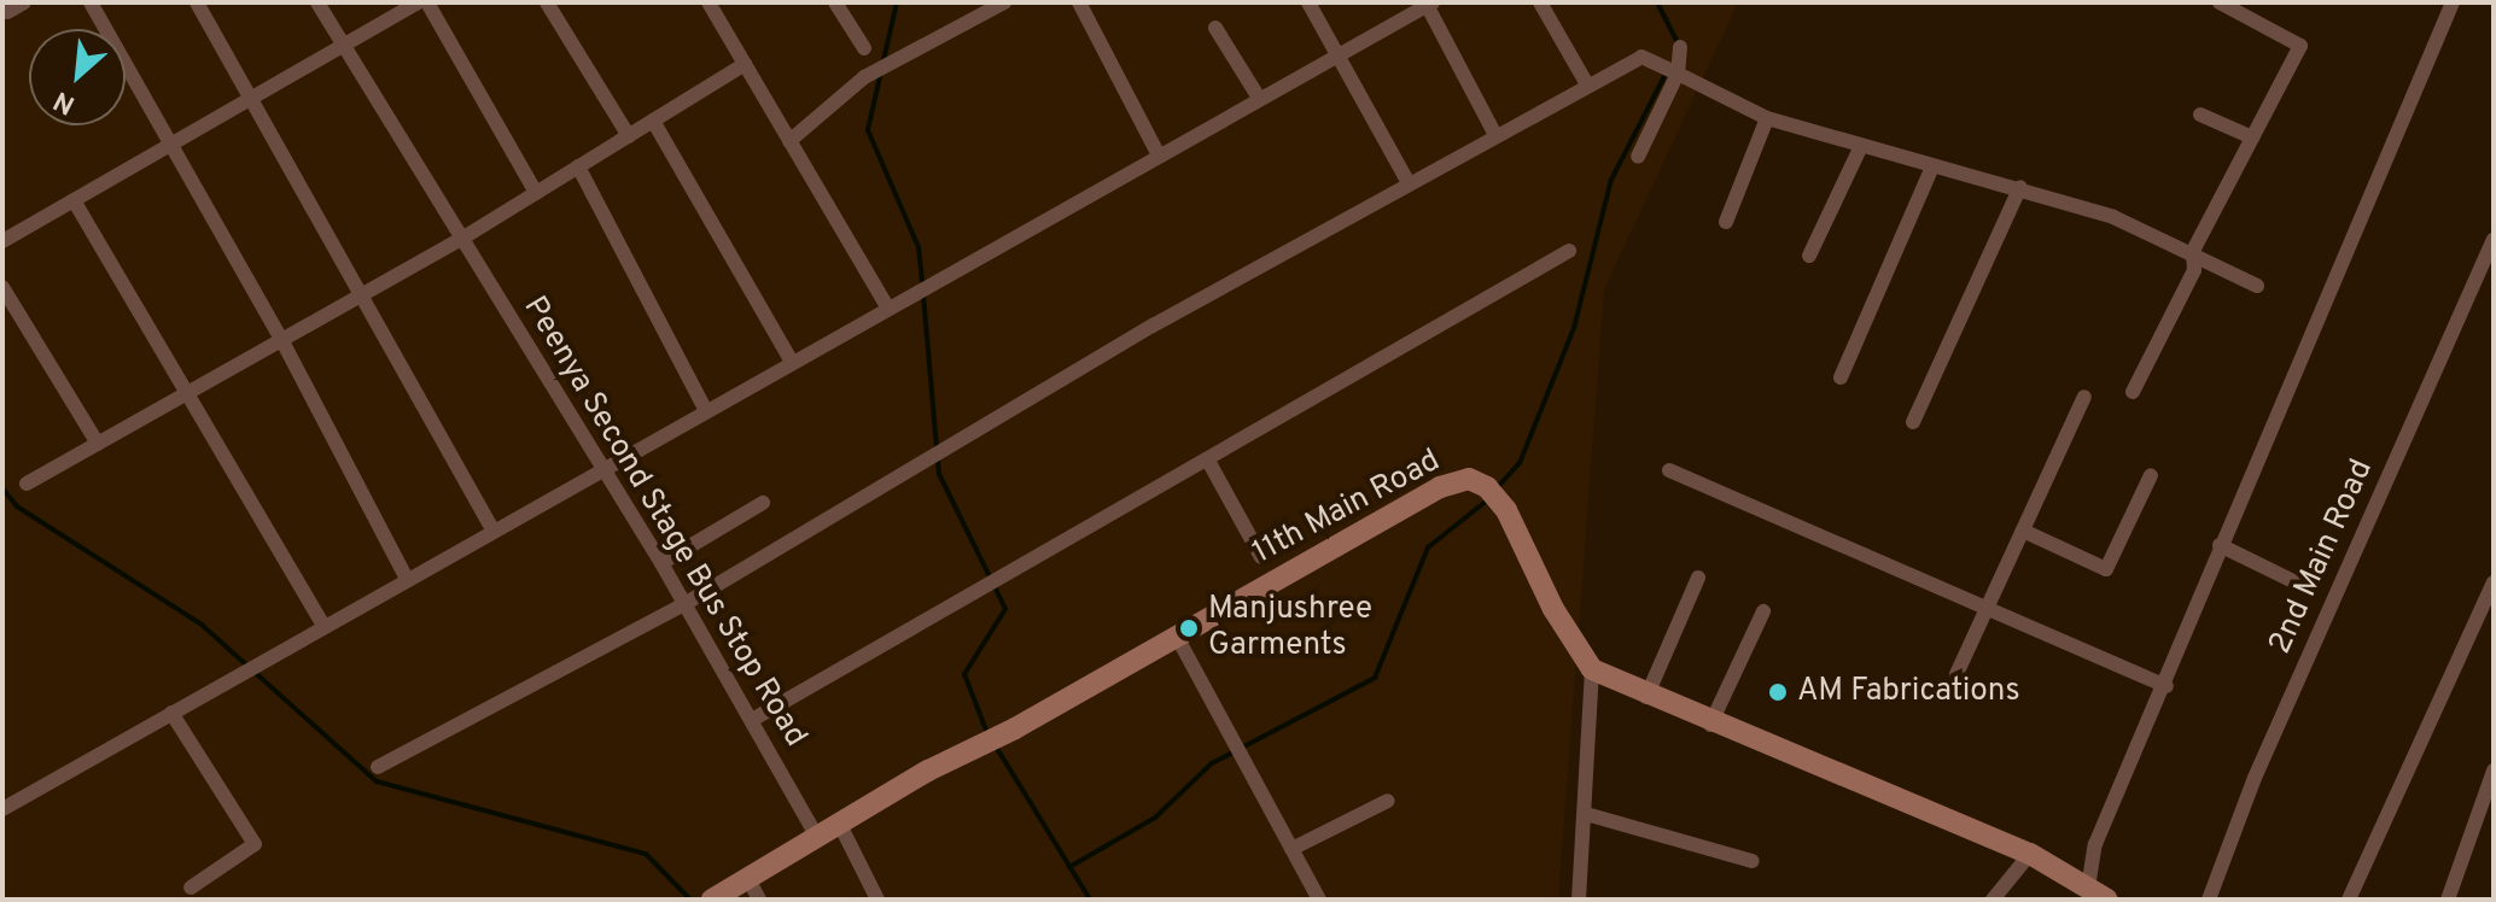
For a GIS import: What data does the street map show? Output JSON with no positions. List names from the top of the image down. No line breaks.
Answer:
{"streets":{"street":["11th Main Road","Peenya Second Stage Bus Stop Road","2nd Main Road"]},"crossings":[["11th Main Road","Peenya Second Stage Bus Stop Road"]],"places":["Manjushree Garments","AM Fabrications"],"north":"bottom left"}
